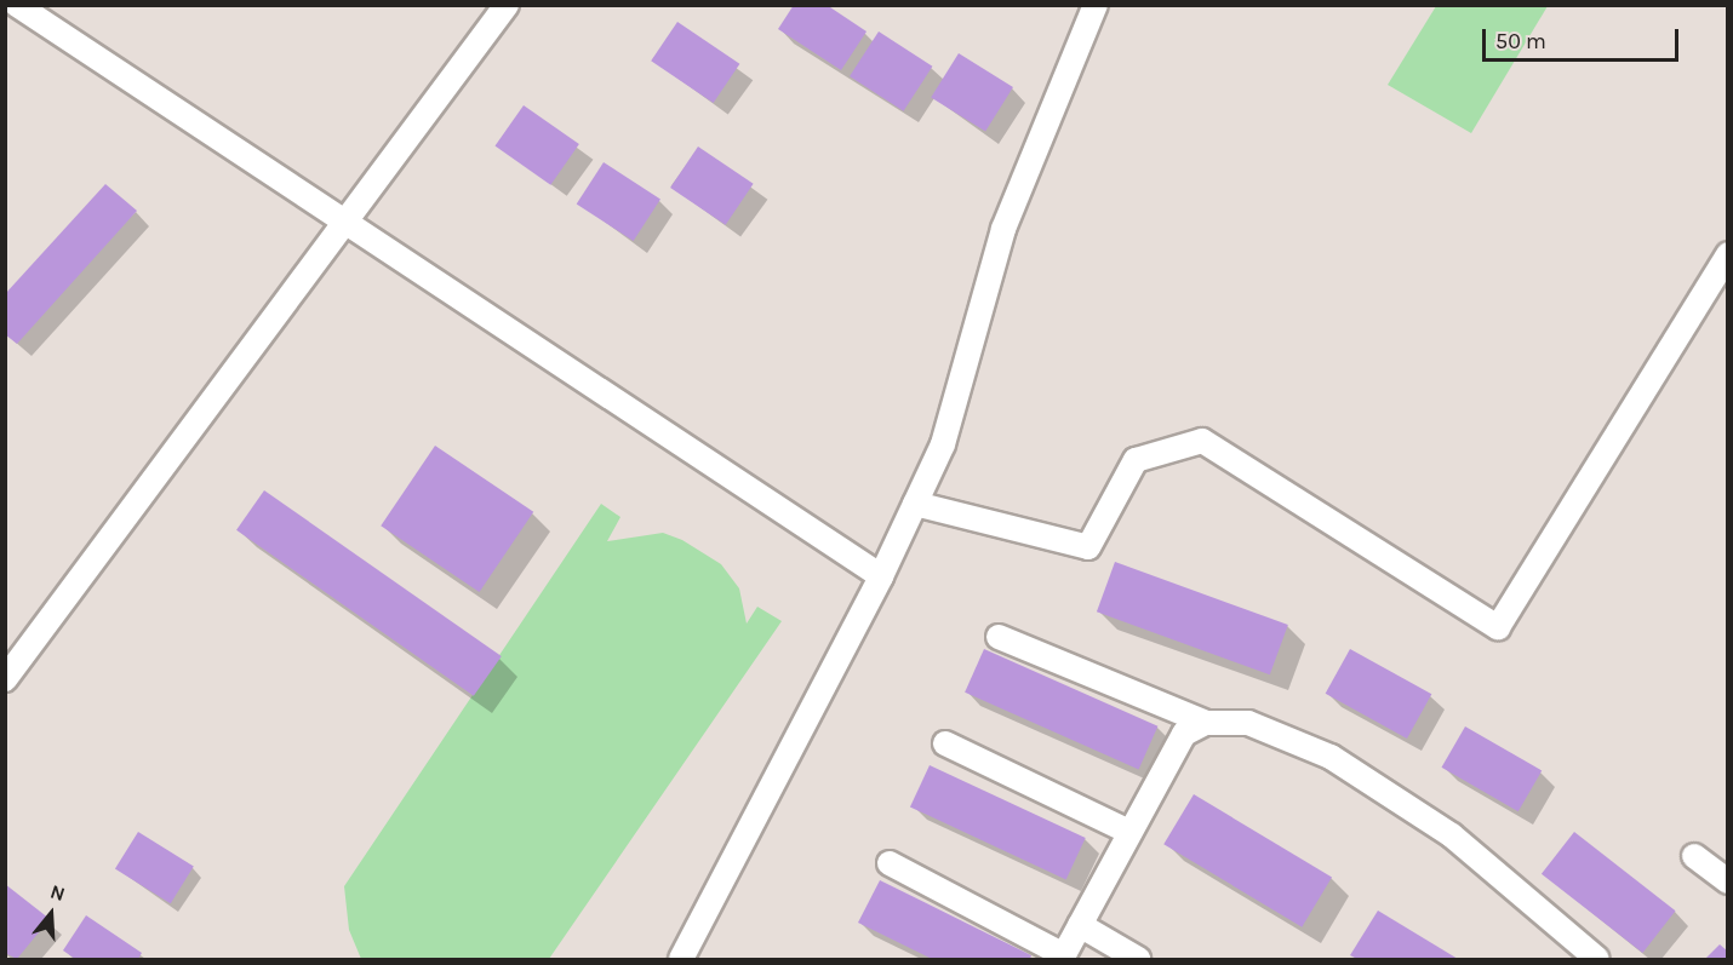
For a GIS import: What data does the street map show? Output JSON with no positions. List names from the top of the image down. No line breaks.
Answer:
{"scale_bar":"50 m","north":"top"}
